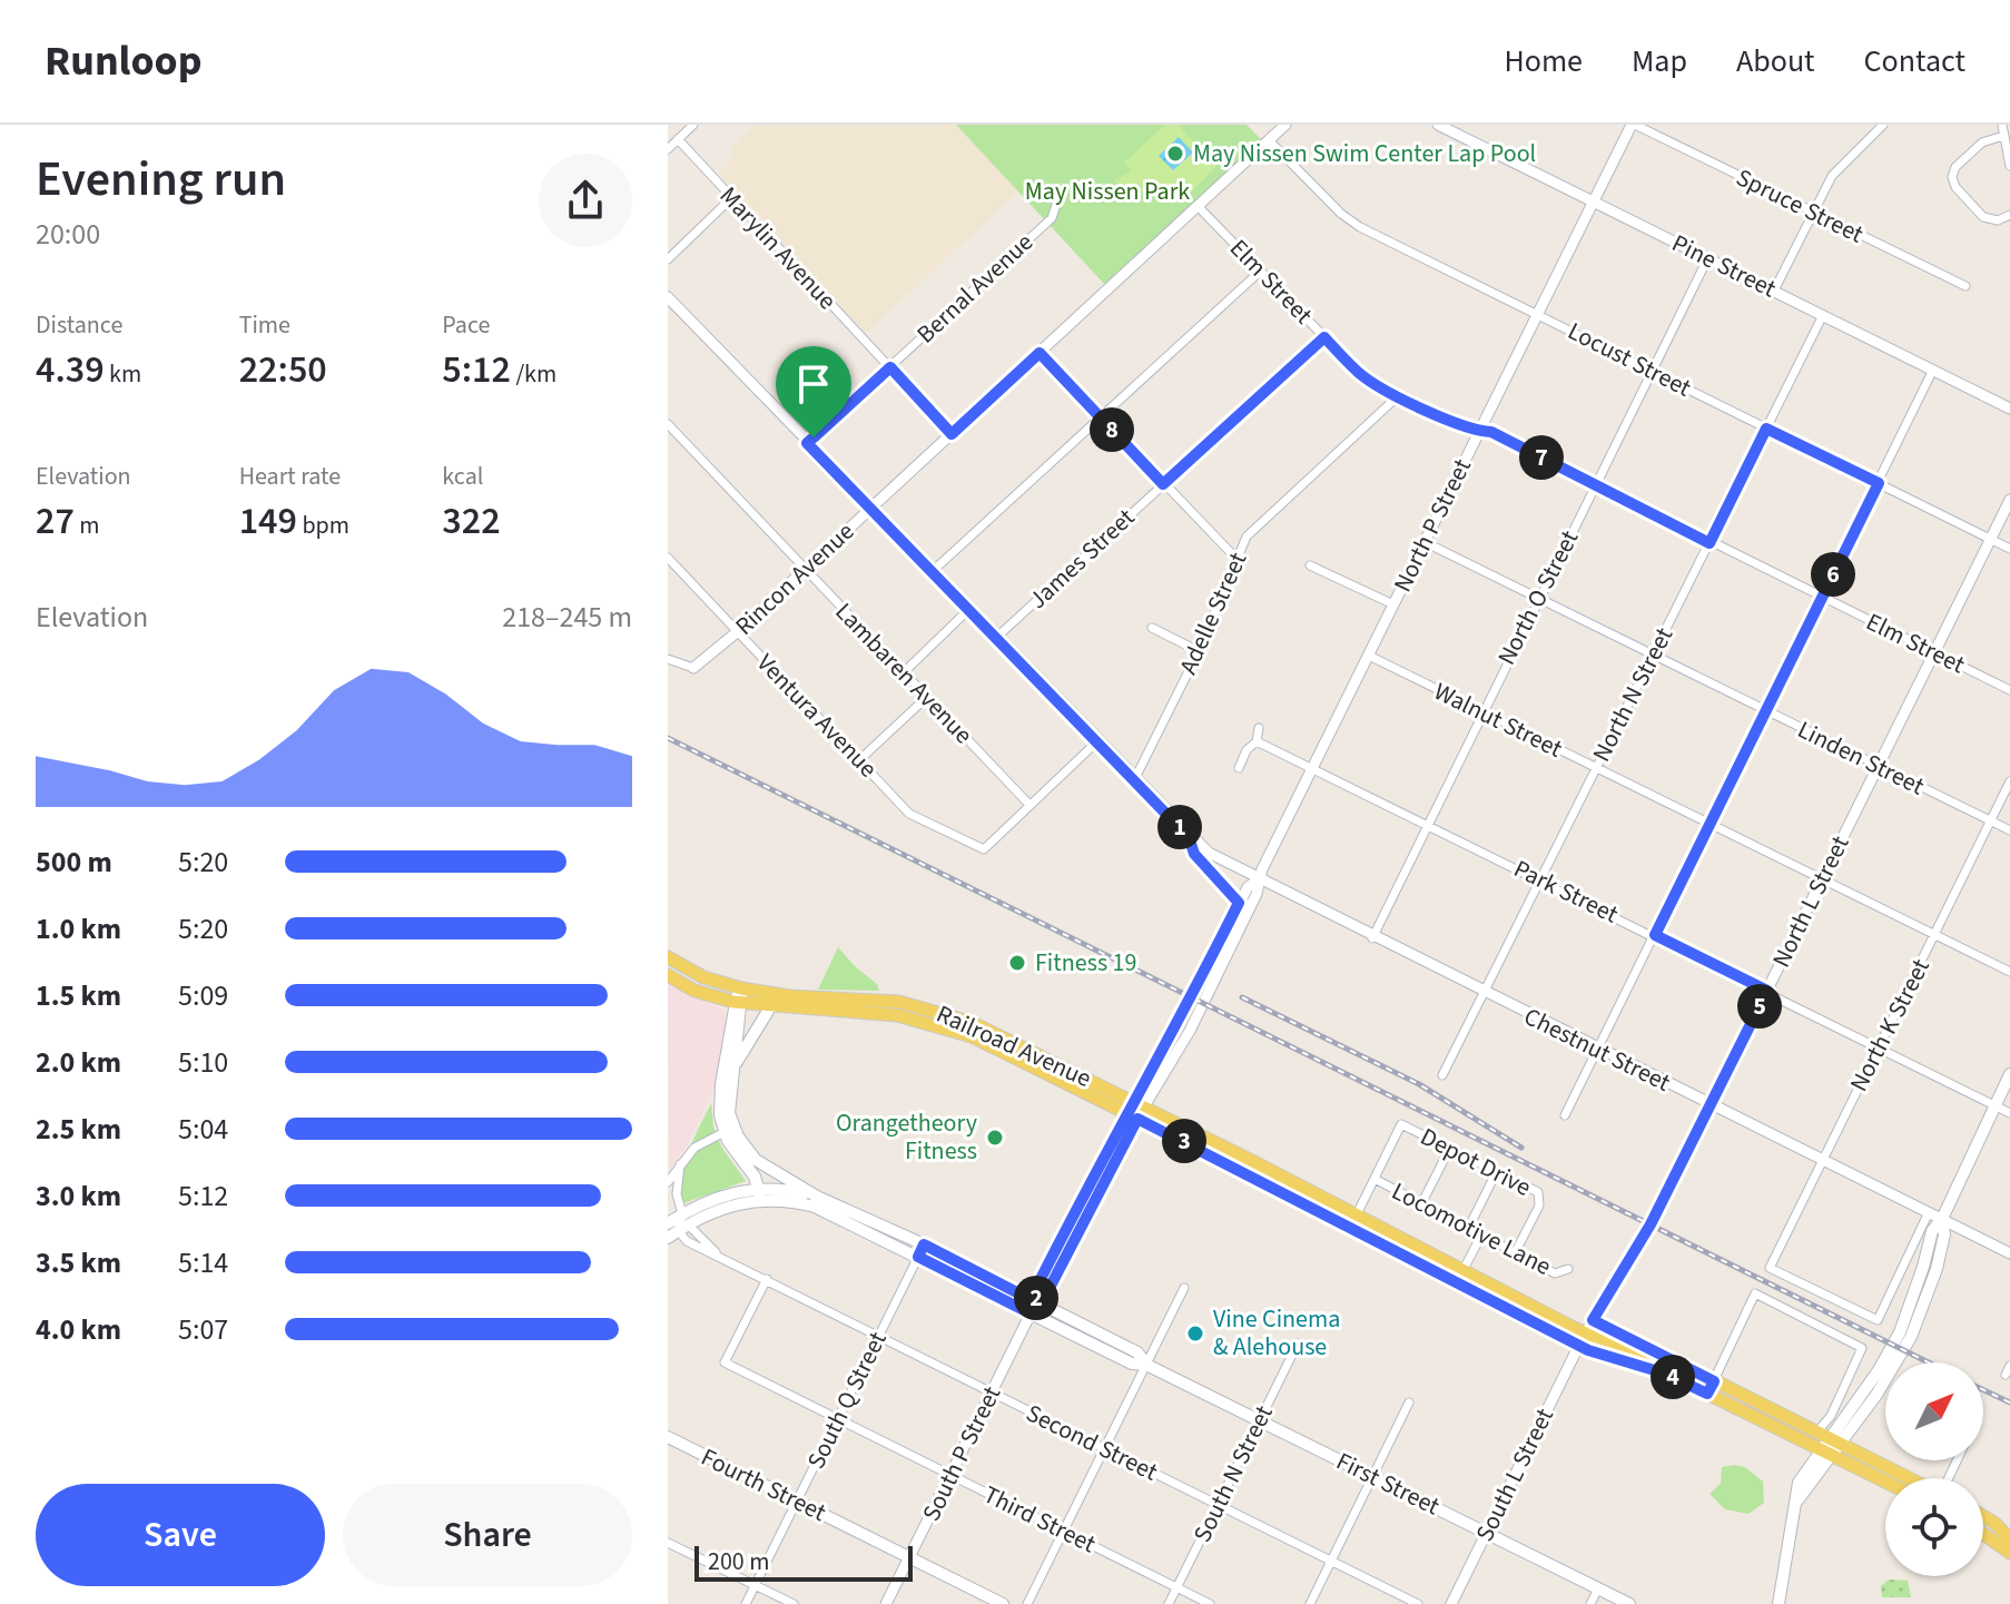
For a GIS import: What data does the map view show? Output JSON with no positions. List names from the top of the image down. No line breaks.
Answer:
{"streets":{"main road":["Railroad Avenue","First Street","Fourth Street"],"street":["Spruce Street","Marylin Avenue","Pine Street","Elm Street","Bernal Avenue","Locust Street","North P Street","James Street","Rincon Avenue","North O Street","Adelle Street","Lambaren Avenue","North N Street","Ventura Avenue","Walnut Street","Linden Street","Park Street","North L Street","North K Street","Chestnut Street","Depot Drive","Locomotive Lane","South Q Street","Second Street","South P Street","South N Street","South L Street","Third Street"]},"crossings":[["Spruce Street","North P Street"],["Marylin Avenue","Bernal Avenue"],["Marylin Avenue","Rincon Avenue"],["Pine Street","North P Street"],["Pine Street","North O Street"],["Pine Street","North N Street"],["Elm Street","North P Street"],["Elm Street","James Street"],["Elm Street","Rincon Avenue"],["Elm Street","North O Street"],["Elm Street","Adelle Street"],["Elm Street","North N Street"],["Elm Street","North L Street"],["Locust Street","North P Street"],["Locust Street","Rincon Avenue"],["Locust Street","North O Street"],["Locust Street","North N Street"],["Locust Street","North L Street"],["North P Street","Walnut Street"],["North P Street","Linden Street"],["North P Street","Park Street"],["North P Street","Railroad Avenue"],["North P Street","Chestnut Street"],["North P Street","South P Street"],["Rincon Avenue","Lambaren Avenue"],["Rincon Avenue","Ventura Avenue"],["North O Street","Walnut Street"],["North O Street","Linden Street"],["North O Street","Park Street"],["North O Street","Chestnut Street"],["Lambaren Avenue","Ventura Avenue"],["North N Street","Walnut Street"],["North N Street","Linden Street"],["North N Street","Park Street"],["North N Street","Chestnut Street"],["Walnut Street","North L Street"],["Walnut Street","North K Street"],["Linden Street","North L Street"],["Linden Street","North K Street"],["Park Street","North L Street"],["Park Street","North K Street"],["North L Street","Railroad Avenue"],["North L Street","Chestnut Street"],["North L Street","South L Street"],["North K Street","Chestnut Street"],["Railroad Avenue","South P Street"],["Railroad Avenue","South L Street"],["Depot Drive","Locomotive Lane"],["South Q Street","Second Street"],["South Q Street","First Street"],["South Q Street","Fourth Street"],["South Q Street","Third Street"],["Second Street","South P Street"],["Second Street","South N Street"],["Second Street","Third Street"],["South P Street","First Street"],["South P Street","Fourth Street"],["South P Street","Third Street"],["South N Street","First Street"],["South N Street","Third Street"],["South L Street","First Street"]],"parks":["May Nissen Park"],"places":["May Nissen Swim Center Lap Pool","Fitness 19","Orangetheory Fitness","Vine Cinema & Alehouse"],"scale_bar":"200 m","north":"top right","page":{"header":"Runloop","nav":["Home","Map","About","Contact"],"heading":["Evening run","20:00"],"stats":[["Distance","4.39 km"],["Time","22:50"],["Pace","5:12 /km"],["Elevation","27 m"],["Heart rate","149 bpm"],["kcal","322"]],"pins":["8","7","6","1","5","3","2","4"],"chart":["Elevation","218–245 m"],"list":[{"name":"500 m","note":"5:20"},{"name":"1.0 km","note":"5:20"},{"name":"1.5 km","note":"5:09"},{"name":"2.0 km","note":"5:10"},{"name":"2.5 km","note":"5:04"},{"name":"3.0 km","note":"5:12"},{"name":"3.5 km","note":"5:14"},{"name":"4.0 km","note":"5:07"}],"buttons":["Save","Share"],"scale":"200 m"}}
